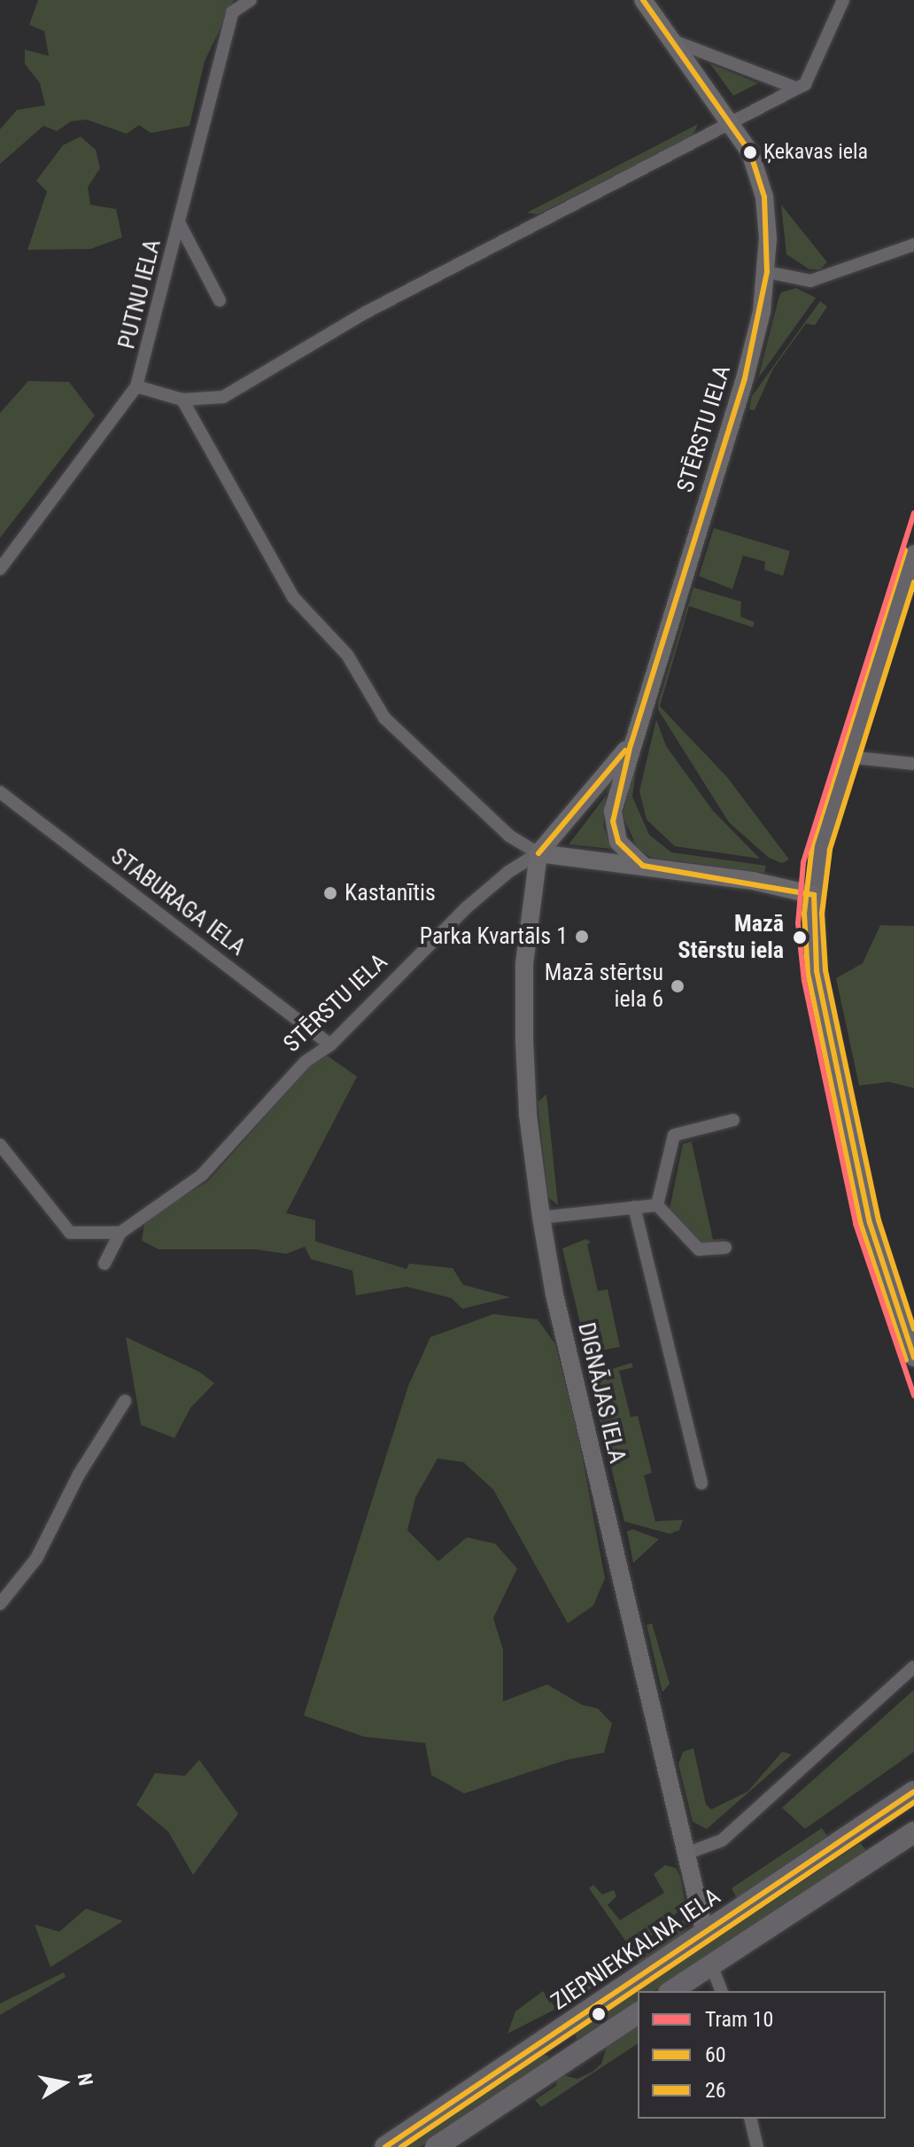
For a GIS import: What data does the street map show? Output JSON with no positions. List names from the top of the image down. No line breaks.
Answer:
{"streets":{"highway":["ZIEPNIEKKALNA IELA"],"main road":["STĒRSTU IELA","DIGNĀJAS IELA"],"street":["PUTNU IELA","STABURAGA IELA"]},"crossings":[["STĒRSTU IELA","STABURAGA IELA"],["STĒRSTU IELA","DIGNĀJAS IELA"],["DIGNĀJAS IELA","ZIEPNIEKKALNA IELA"]],"places":["Ķekavas iela","Kastanītis","Parka Kvartāls 1","Mazā Stērstu iela","Mazā stērtsu iela 6"],"lines":["transit line 60","tram line 10","transit line 26"],"legend":["Tram 10","60","26"],"north":"right"}
